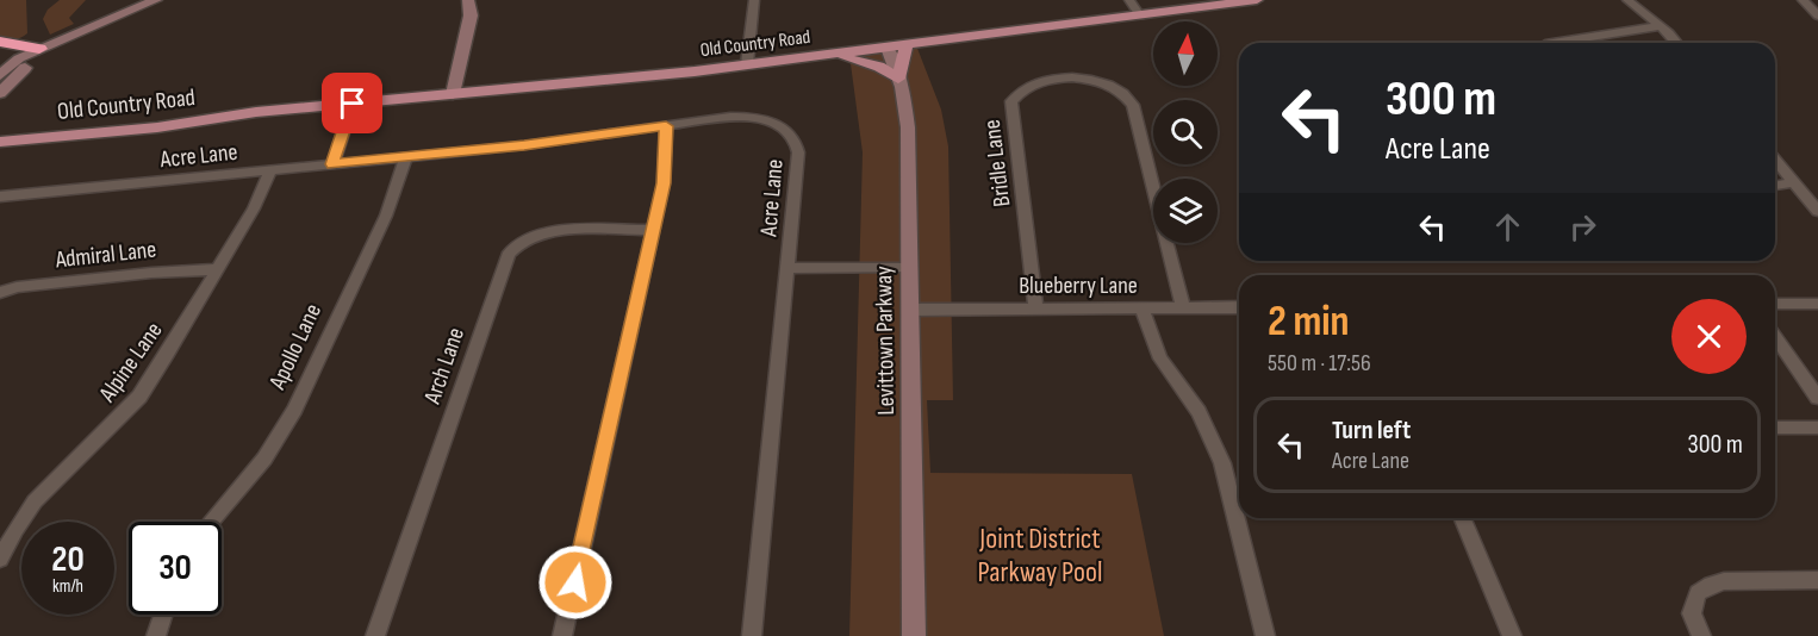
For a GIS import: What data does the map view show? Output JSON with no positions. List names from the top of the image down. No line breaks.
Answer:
{"streets":{"main road":["Old Country Road"],"street":["Acre Lane","Bridle Lane","Admiral Lane","Blueberry Lane","Levittown Parkway","Apollo Lane","Alpine Lane","Arch Lane"]},"crossings":[["Old Country Road","Levittown Parkway"],["Acre Lane","Apollo Lane"],["Acre Lane","Alpine Lane"],["Bridle Lane","Blueberry Lane"],["Admiral Lane","Alpine Lane"],["Blueberry Lane","Levittown Parkway"]],"parks":["Joint District Parkway Pool"],"north":"top","page":{"turn":["300 m","Acre Lane"],"heading":["2 min","550 m · 17:56"],"list":[{"name":"Turn left","note":"Acre Lane","value":"300 m"}],"speed":"20 km/h","limit":"30"}}
